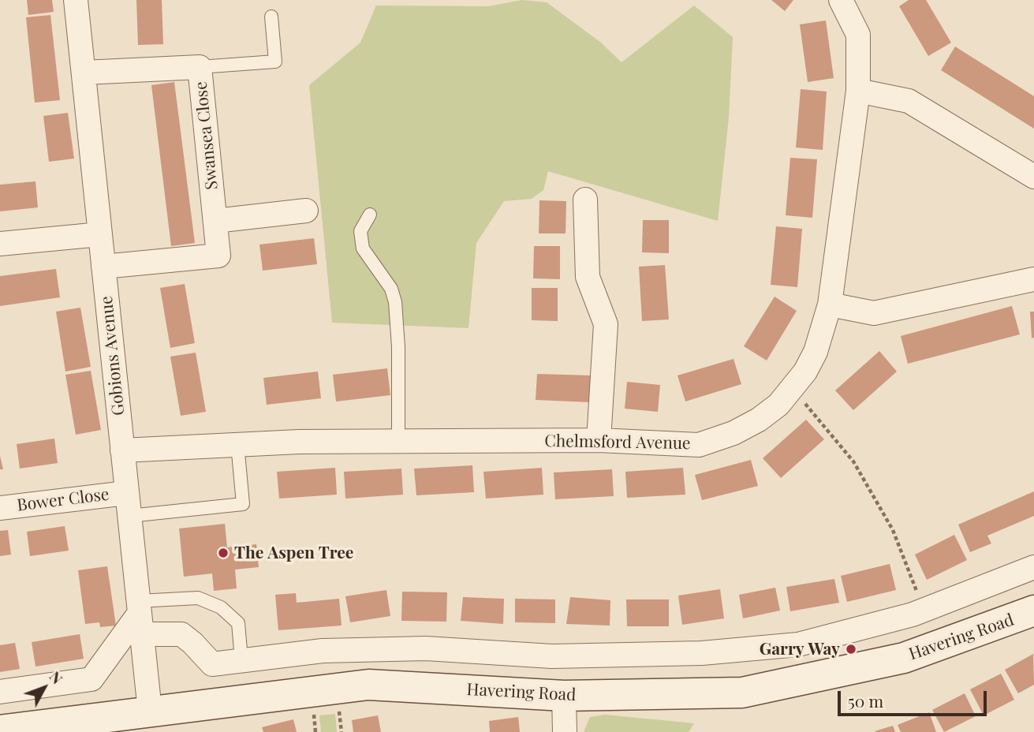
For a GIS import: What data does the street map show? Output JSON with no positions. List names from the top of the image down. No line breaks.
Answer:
{"streets":{"main road":["Havering Road"],"street":["Swansea Close","Gobions Avenue","Chelmsford Avenue","Bower Close"]},"crossings":[["Swansea Close","Gobions Avenue"],["Gobions Avenue","Chelmsford Avenue"],["Gobions Avenue","Bower Close"],["Gobions Avenue","Havering Road"]],"places":["The Aspen Tree","Garry Way"],"scale_bar":"50 m","north":"top right"}
